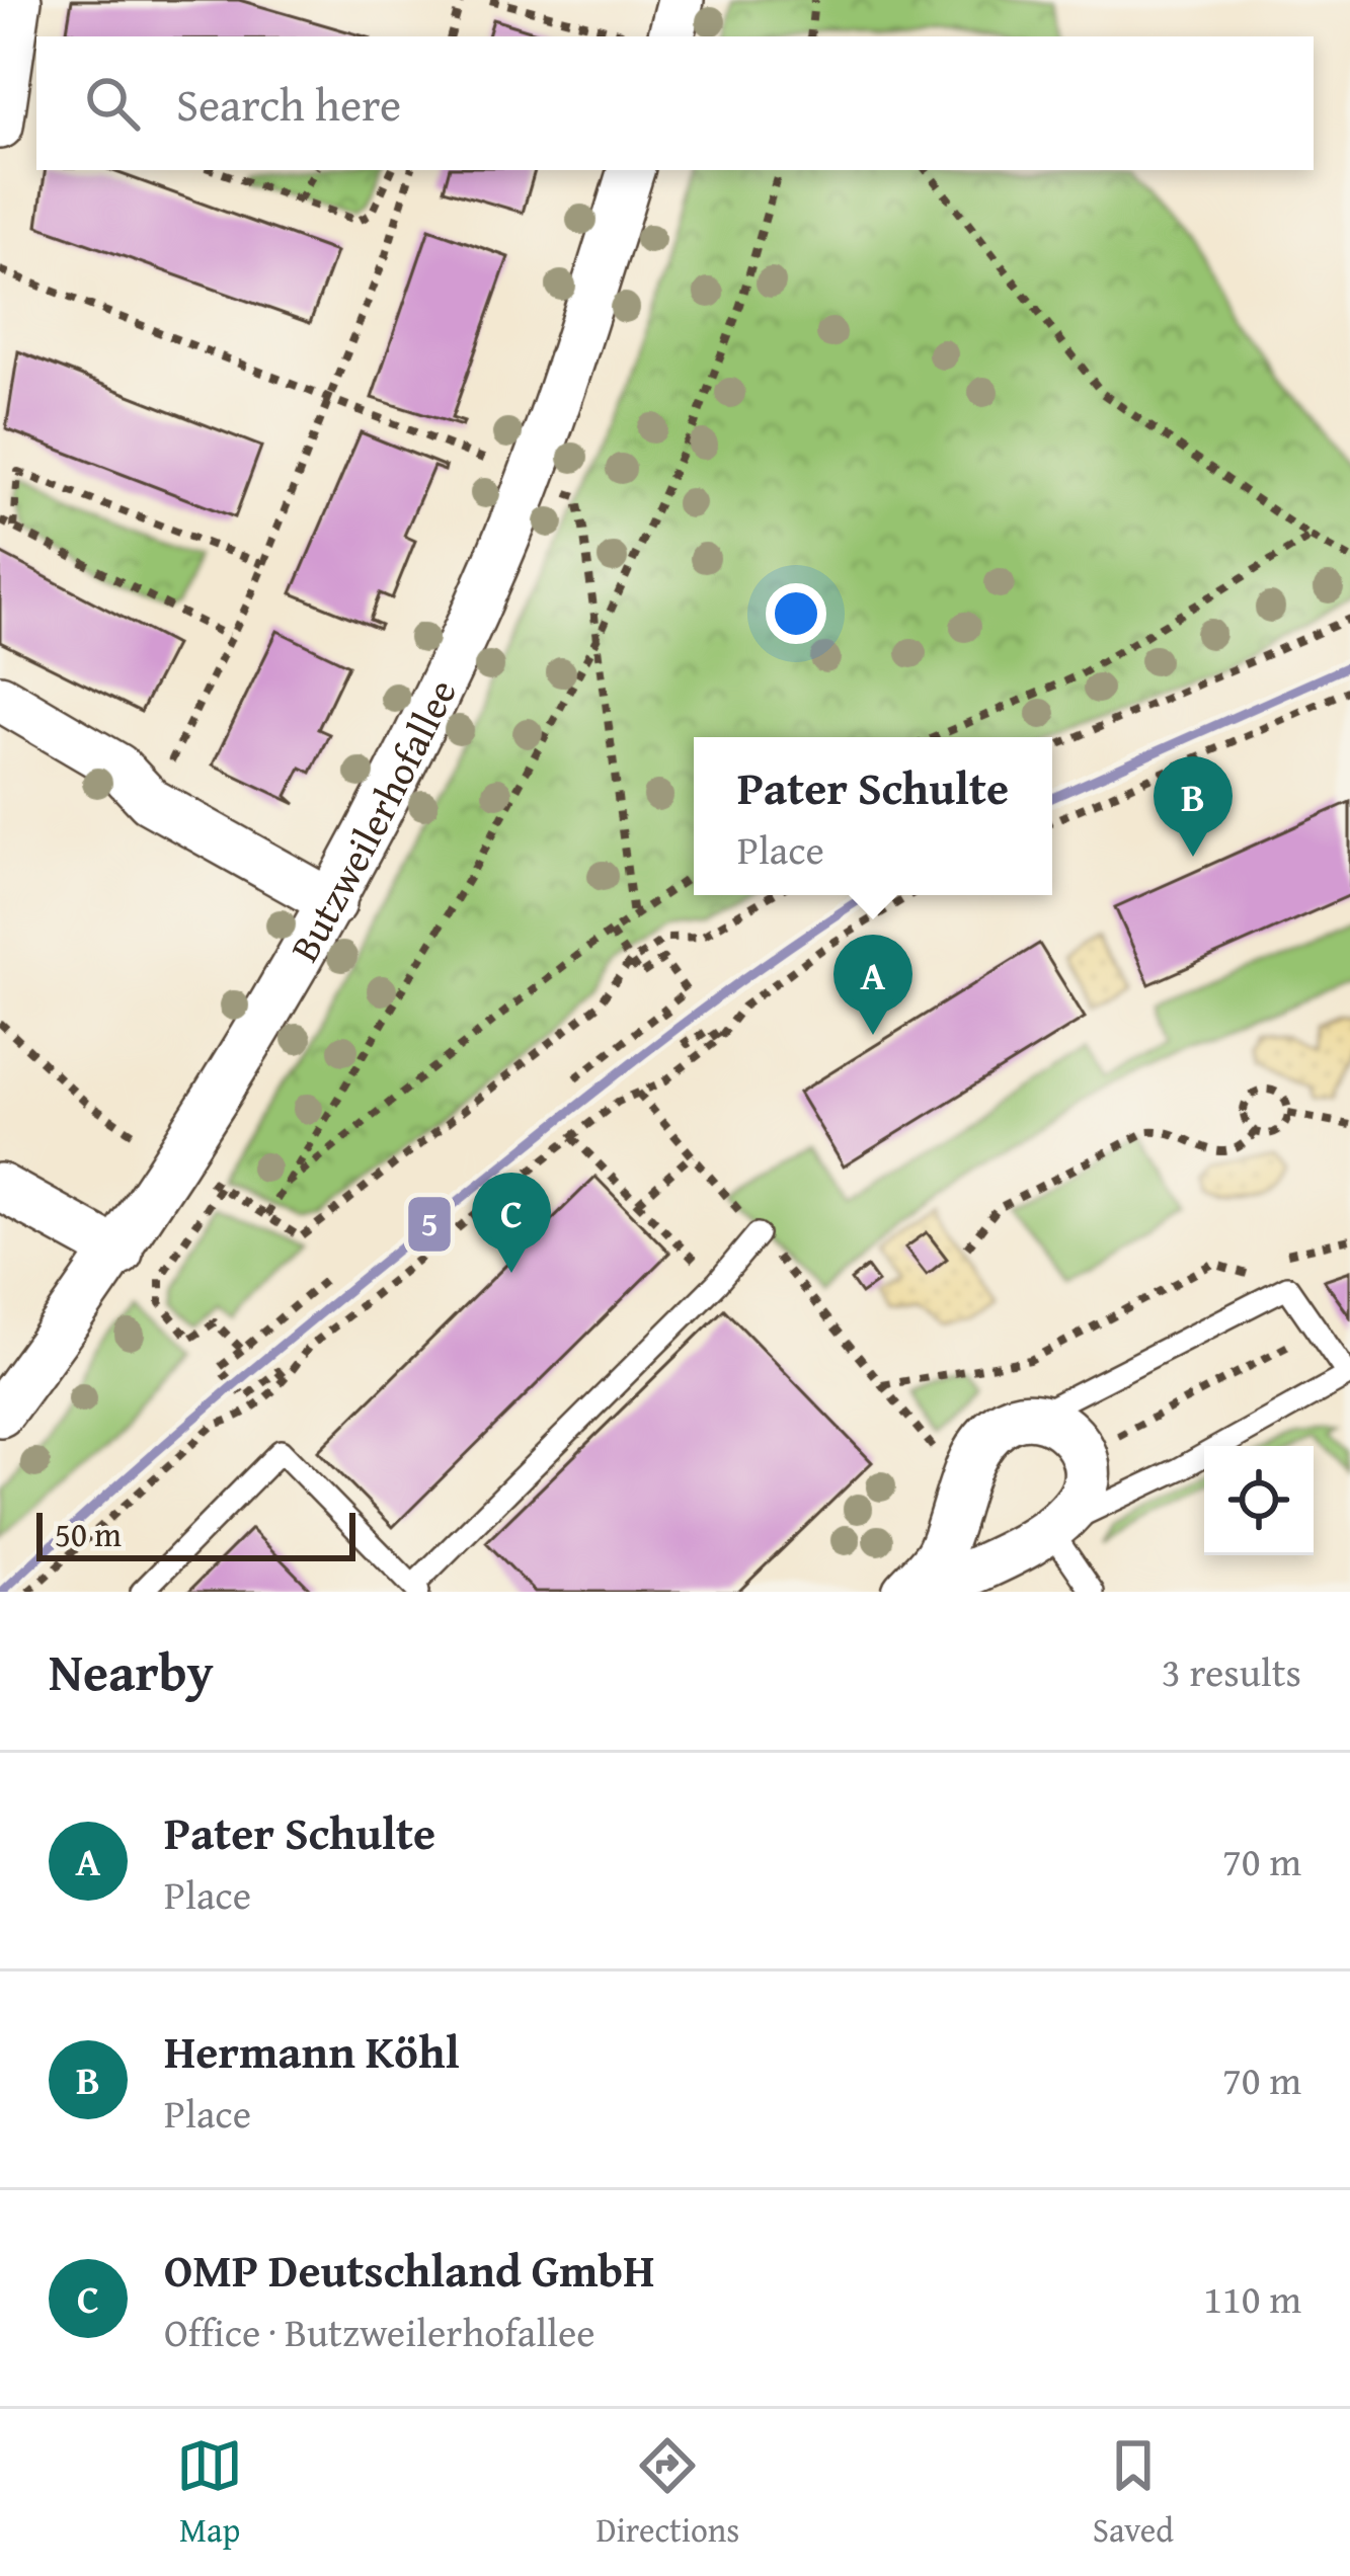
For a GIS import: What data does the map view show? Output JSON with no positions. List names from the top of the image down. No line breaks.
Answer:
{"streets":{"street":["Butzweilerhofallee"]},"lines":["transit line 5"],"scale_bar":"50 m","page":{"search":"Search here","popup":["Pater Schulte","Place"],"pins":["B","A","C"],"scale":"50 m","heading":["Nearby","3 results"],"list":[{"mark":"A","name":"Pater Schulte","note":"Place","value":"70 m"},{"mark":"B","name":"Hermann Köhl","note":"Place","value":"70 m"},{"mark":"C","name":"OMP Deutschland GmbH","note":"Office · Butzweilerhofallee","value":"110 m"}],"nav":["Map","Directions","Saved"]}}
